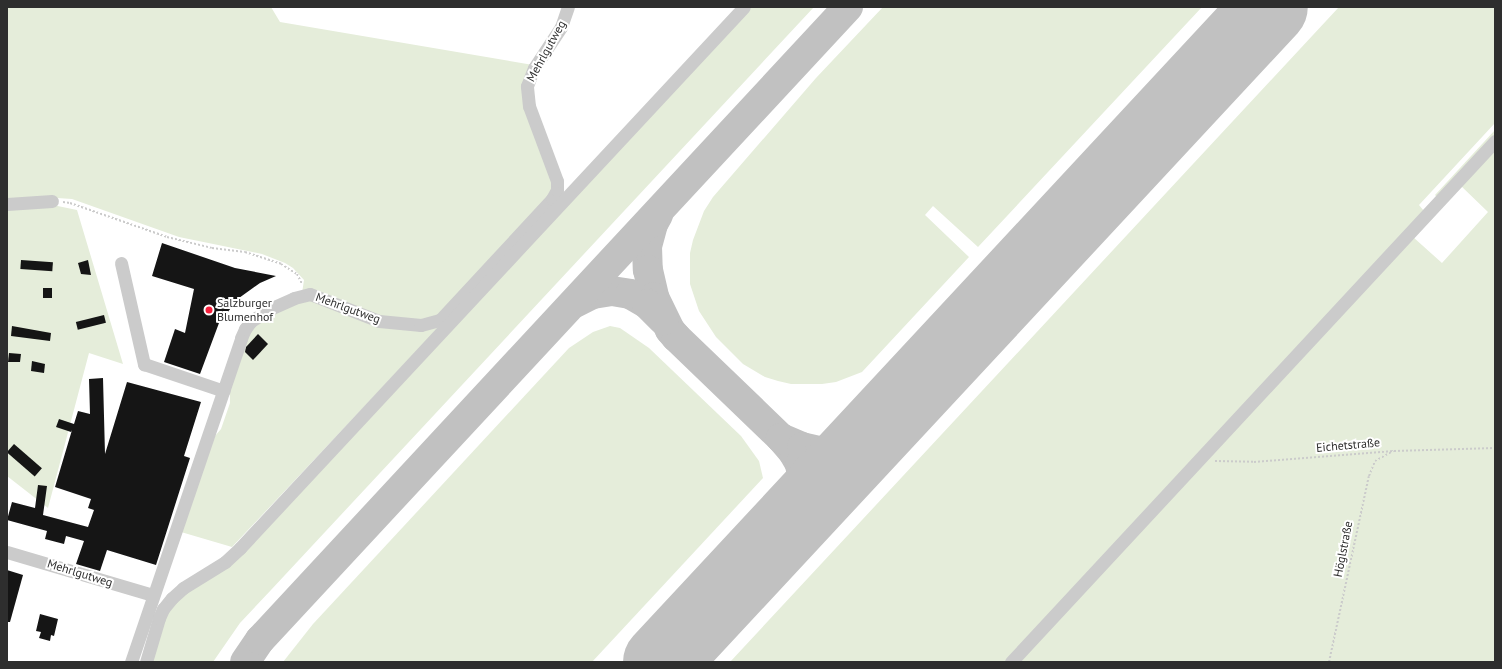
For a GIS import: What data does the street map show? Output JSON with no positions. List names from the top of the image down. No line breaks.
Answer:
{"streets":{"street":["Mehrlgutweg"],"path":["Eichetstraße","Höglstraße"]},"crossings":[["Eichetstraße","Höglstraße"]],"places":["Salzburger Blumenhof"]}
